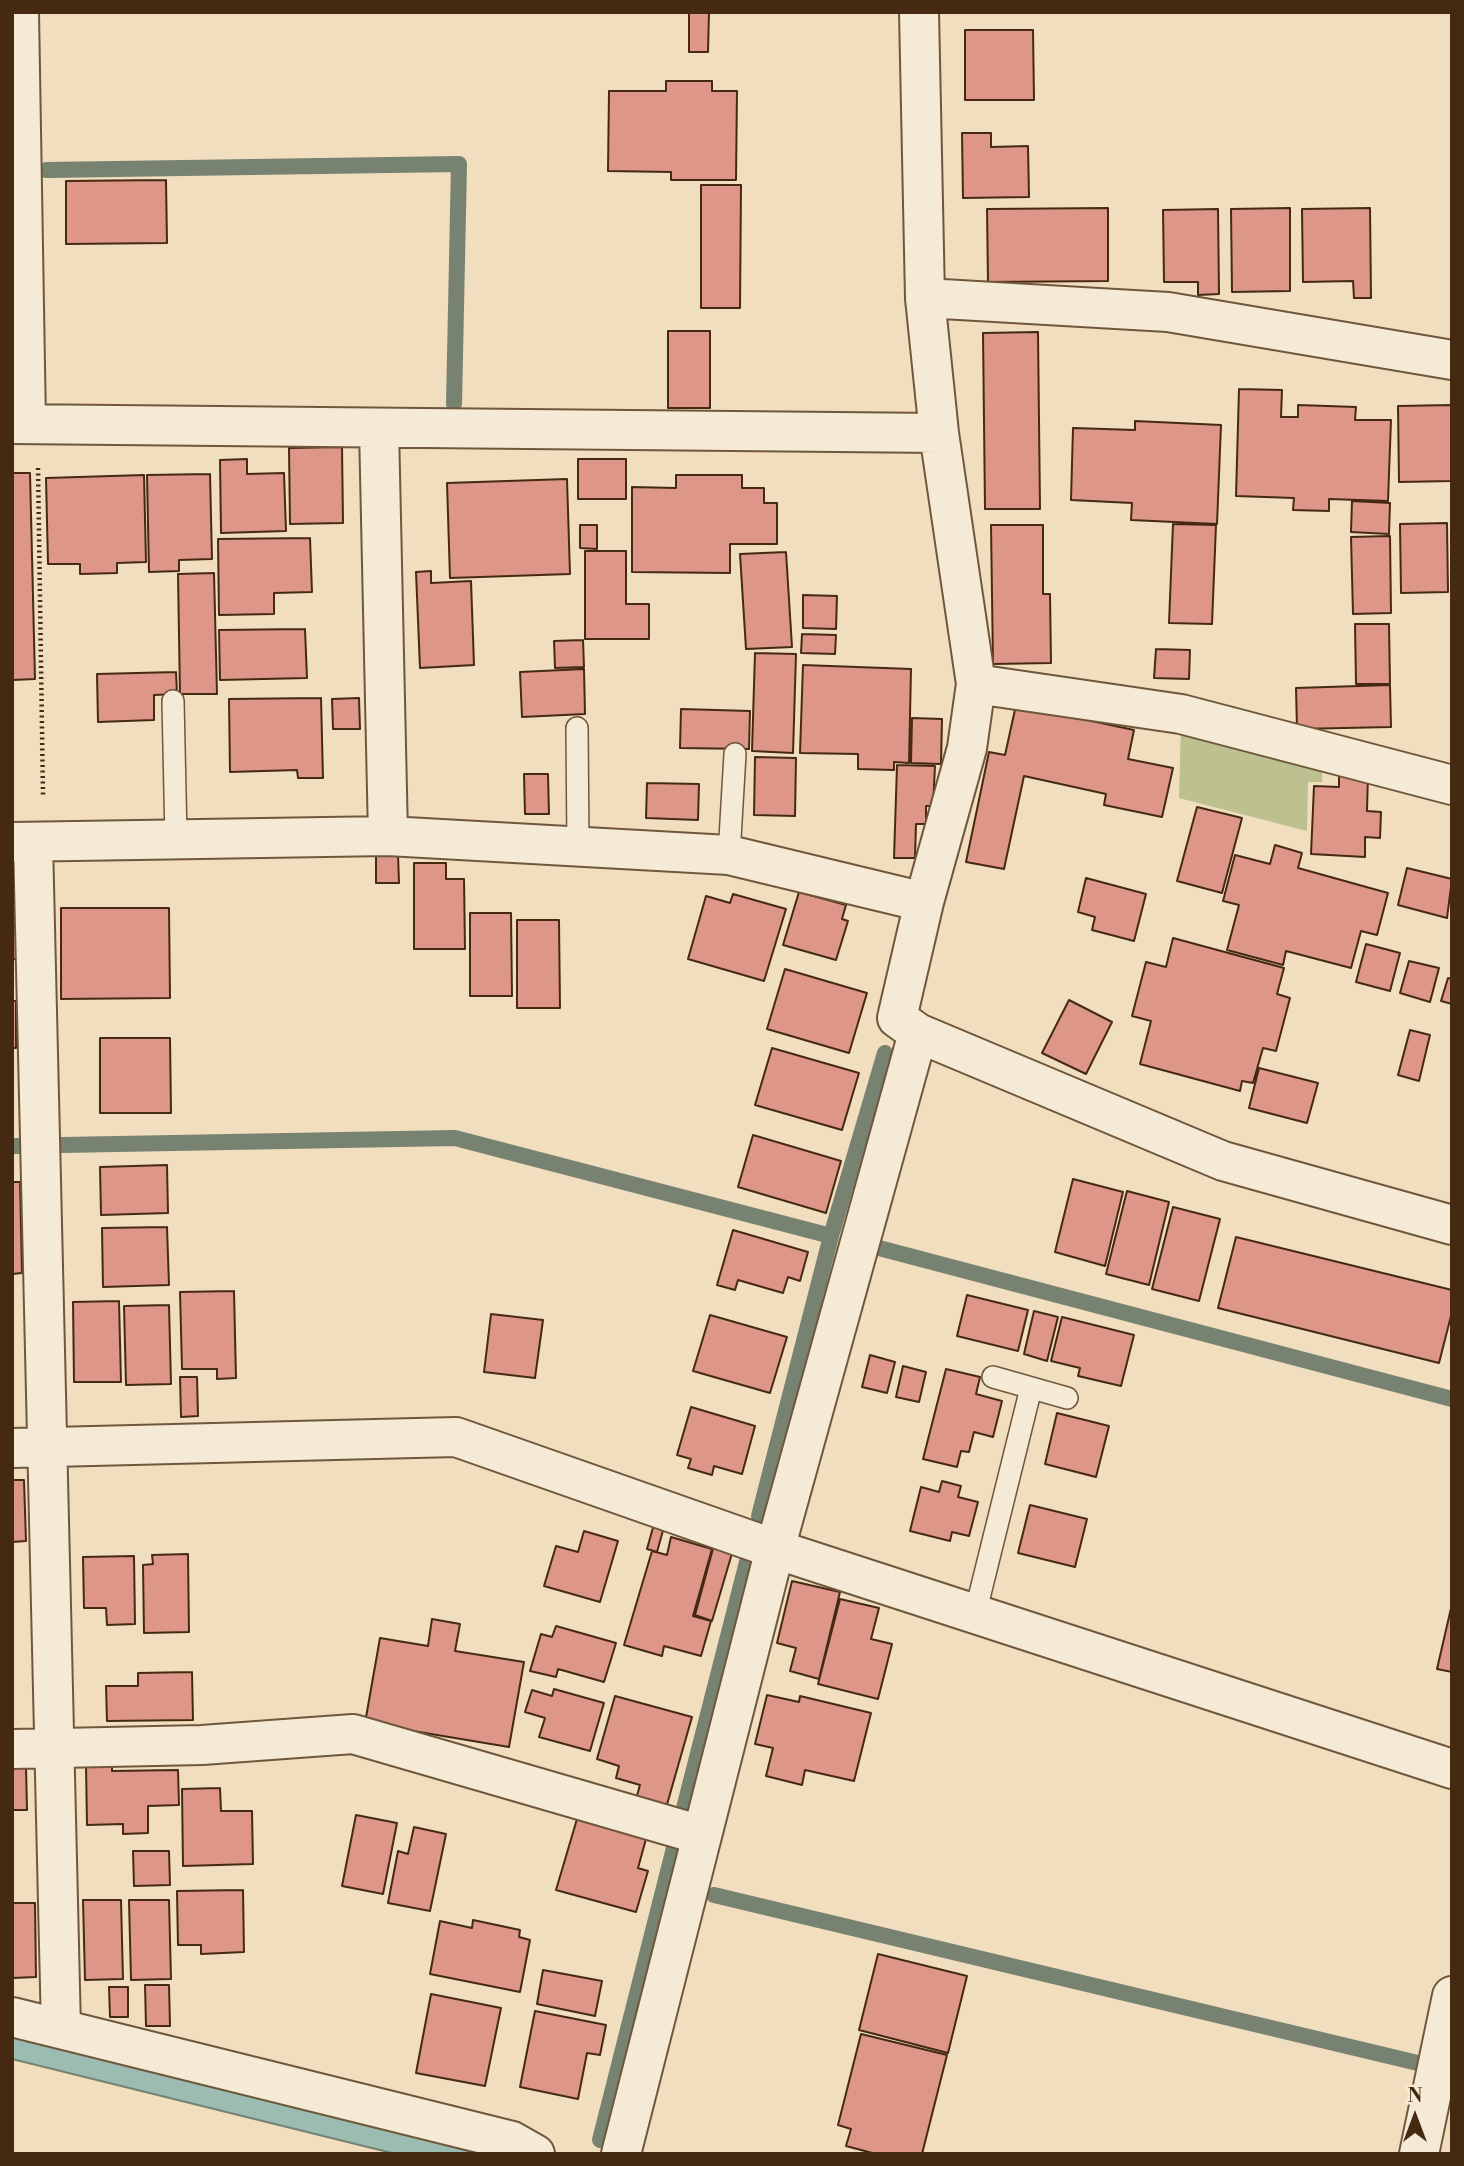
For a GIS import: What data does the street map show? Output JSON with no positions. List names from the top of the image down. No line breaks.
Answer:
{"north":"top"}
